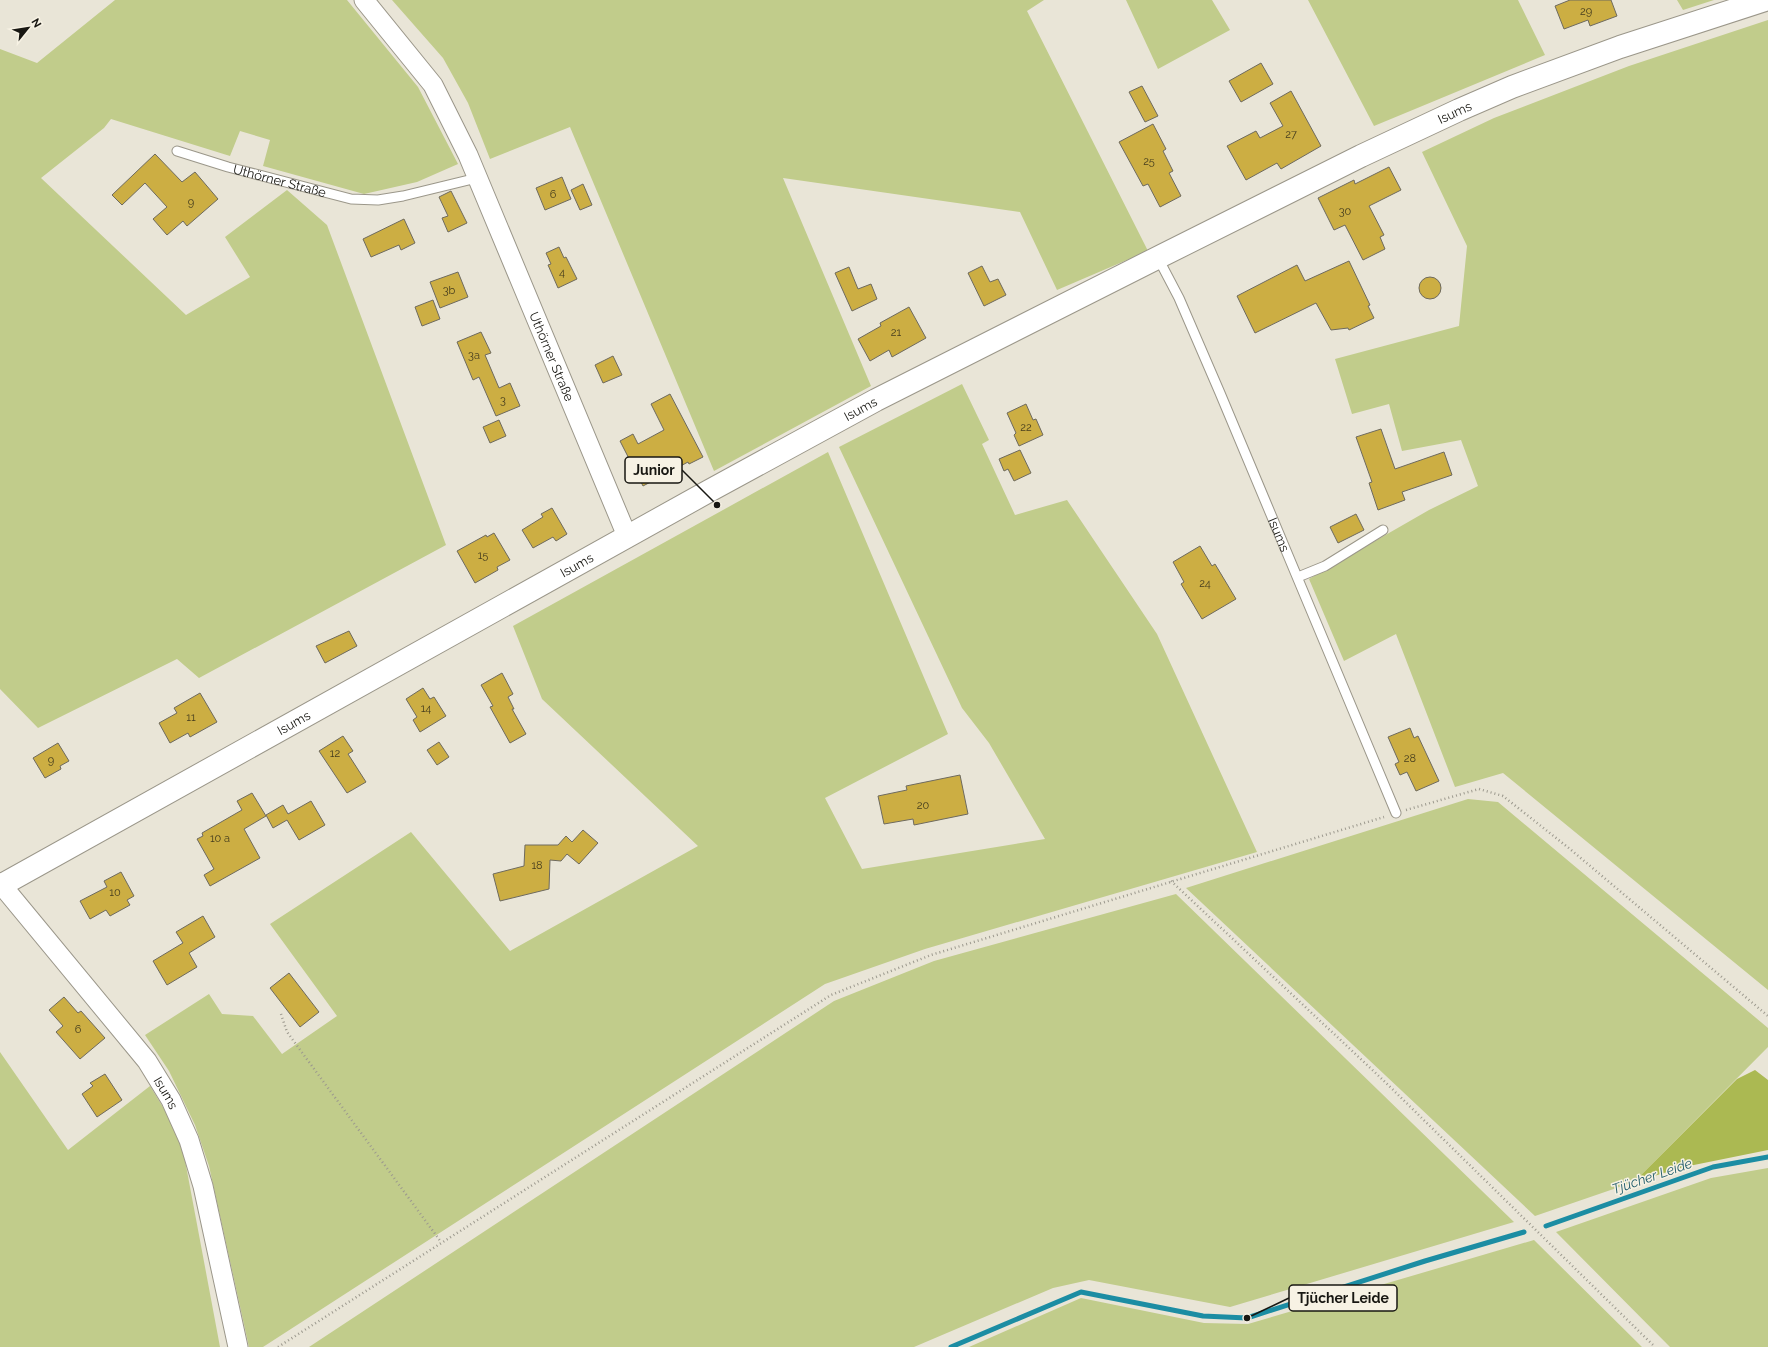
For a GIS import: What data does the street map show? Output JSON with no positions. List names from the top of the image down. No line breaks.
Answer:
{"streets":{"main road":["Isums"],"street":["Uthörner Straße"]},"crossings":[["Isums","Uthörner Straße"]],"water":["Tjücher Leide"],"places":["Junior","Tjücher Leide"],"house_numbers":["29","27","25","6","9","30","4","3b","21","3a","3","22","15","24","14","11","12","28","9","20","10 a","18","10","6"],"north":"top right"}
